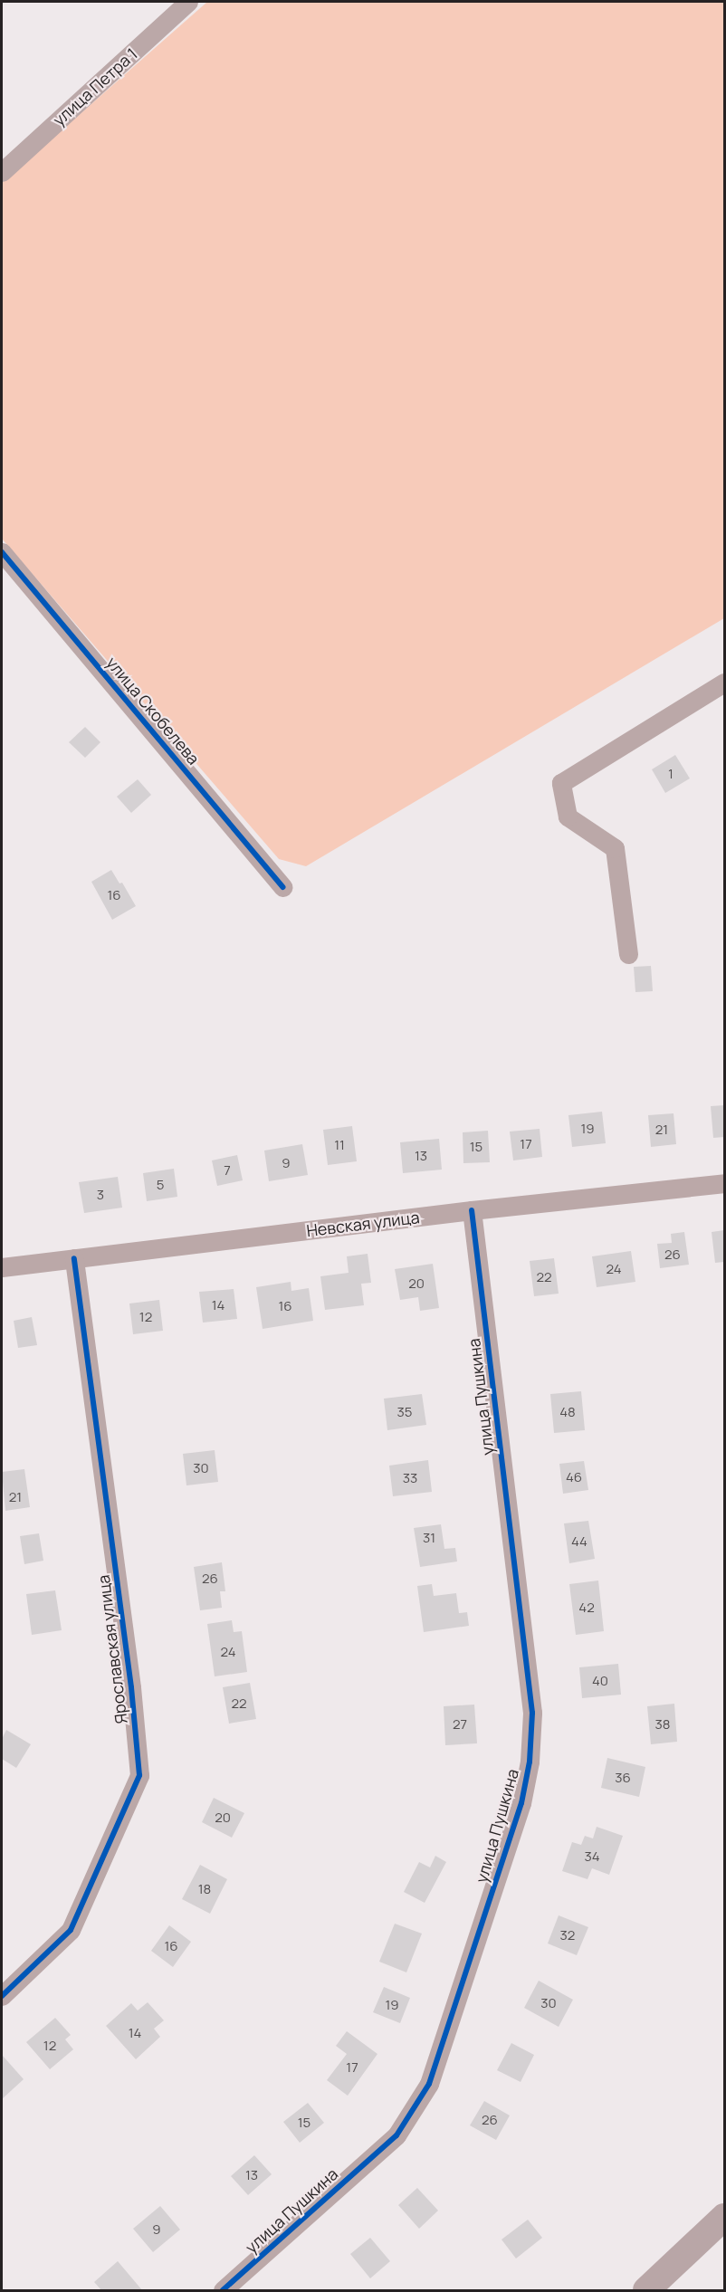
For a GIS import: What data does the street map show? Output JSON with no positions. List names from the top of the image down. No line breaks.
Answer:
{"streets":{"street":["улица Петра 1","улица Скобелева","Невская улица","улица Пушкина","Ярославская улица"]},"crossings":[["Невская улица","улица Пушкина"],["Невская улица","Ярославская улица"]],"house_numbers":["1","16","19","21","17","11","15","13","9","7","5","3","26","24","22","20","14","16","12","35","48","30","46","33","21","31","44","26","42","24","40","22","27","38","36","20","34","18","32","16","30","19","14","12","17","26","15","13","9"]}
